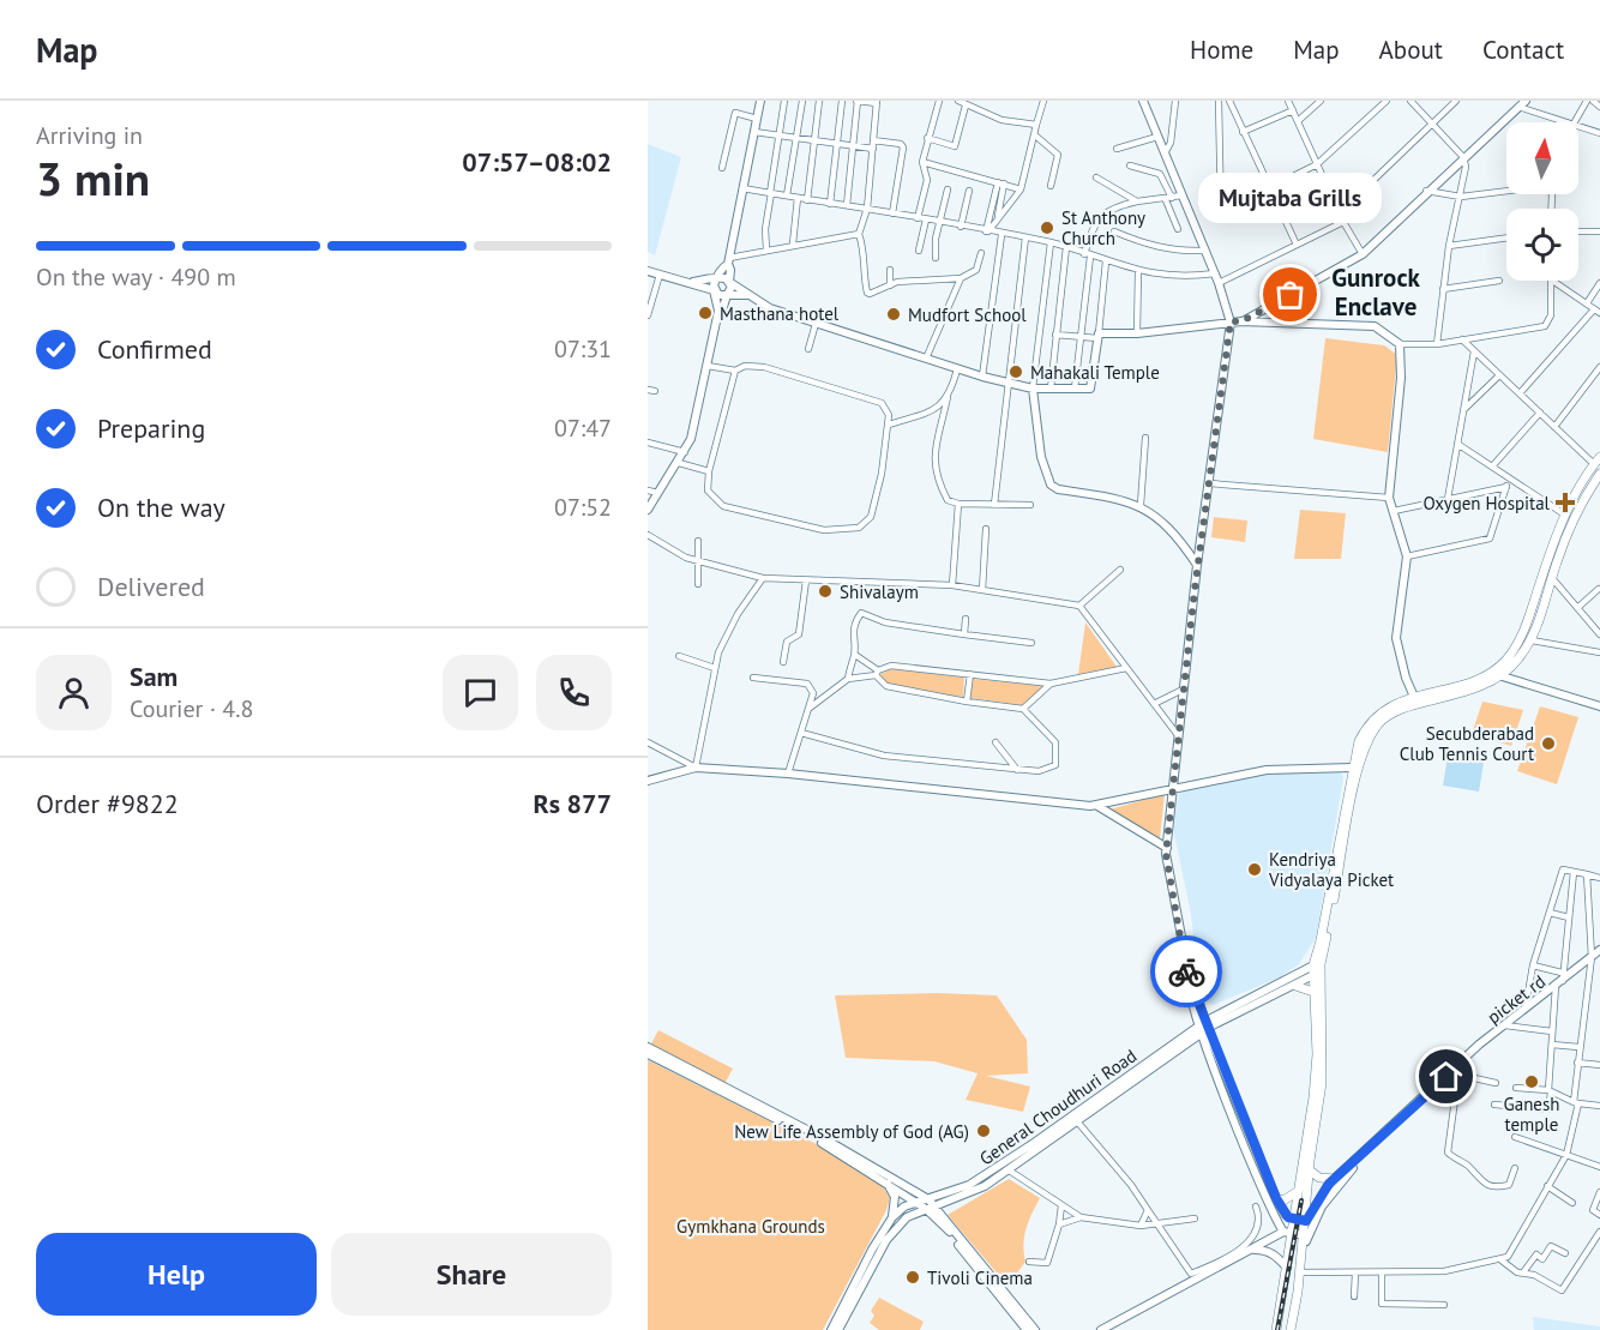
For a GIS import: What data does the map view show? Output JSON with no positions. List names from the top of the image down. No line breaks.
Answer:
{"streets":{"main road":["picket rd","General Choudhuri Road"]},"districts":["Gunrock Enclave"],"parks":["Gymkhana Grounds"],"places":{"other":["St Anthony Church","Mujtaba Grills","Masthana hotel","Mudfort School","Mahakali Temple","Shivalaym","Secubderabad Club Tennis Court","Kendriya Vidyalaya Picket","Ganesh temple","New Life Assembly of God (AG)","Tivoli Cinema"],"health":["Oxygen Hospital"]},"north":"top","page":{"header":"Map","nav":["Home","Map","About","Contact"],"heading":["3 min","Arriving in","07:57–08:02"],"panel":["Sam","Courier · 4.8","Order #9822","Rs 877"],"bubble":"Mujtaba Grills","bar":"On the way · 490 m","list":[["Confirmed","07:31"],["Preparing","07:47"],["On the way","07:52"],"Delivered"],"buttons":["Help","Share"]}}
